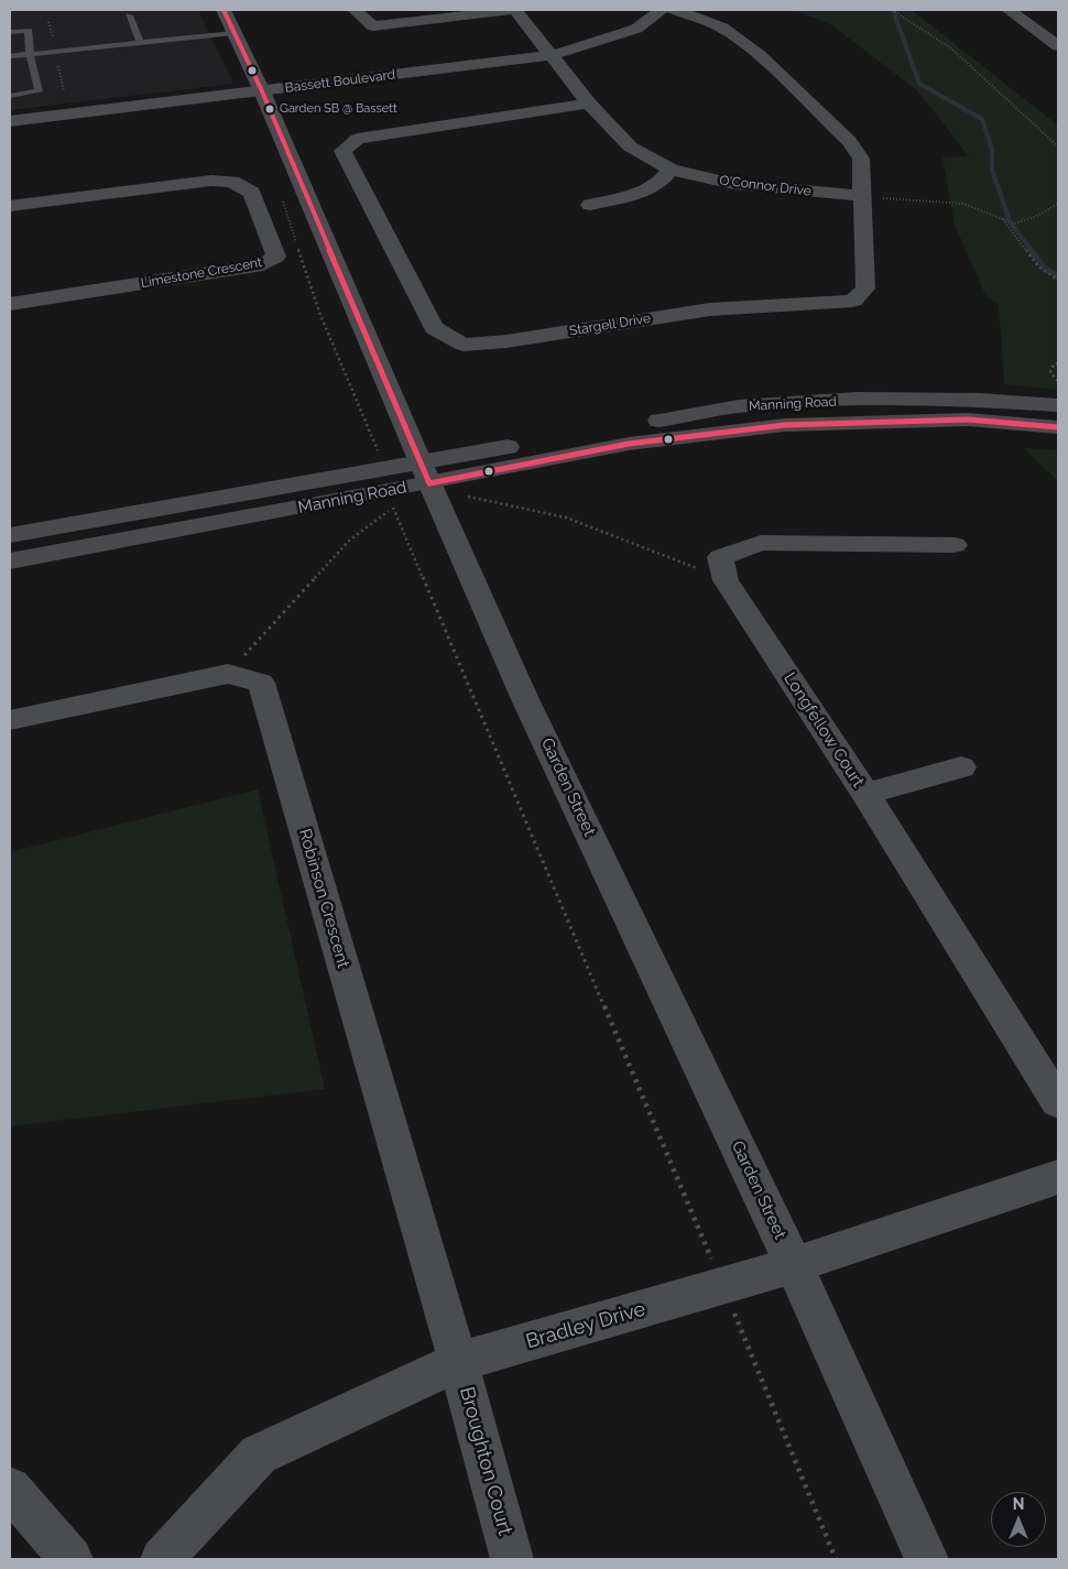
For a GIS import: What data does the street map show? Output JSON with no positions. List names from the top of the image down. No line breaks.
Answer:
{"streets":{"main road":["Manning Road"],"street":["Bassett Boulevard","O'Connor Drive","Limestone Crescent","Stargell Drive","Longfellow Court","Garden Street","Robinson Crescent","Bradley Drive","Broughton Court"]},"crossings":[["Bassett Boulevard","O'Connor Drive"],["Bassett Boulevard","Garden Street"],["O'Connor Drive","Stargell Drive"],["Manning Road","Garden Street"],["Garden Street","Bradley Drive"],["Robinson Crescent","Bradley Drive"],["Robinson Crescent","Broughton Court"],["Bradley Drive","Broughton Court"]],"places":["Garden SB @ Bassett"],"north":"top"}
